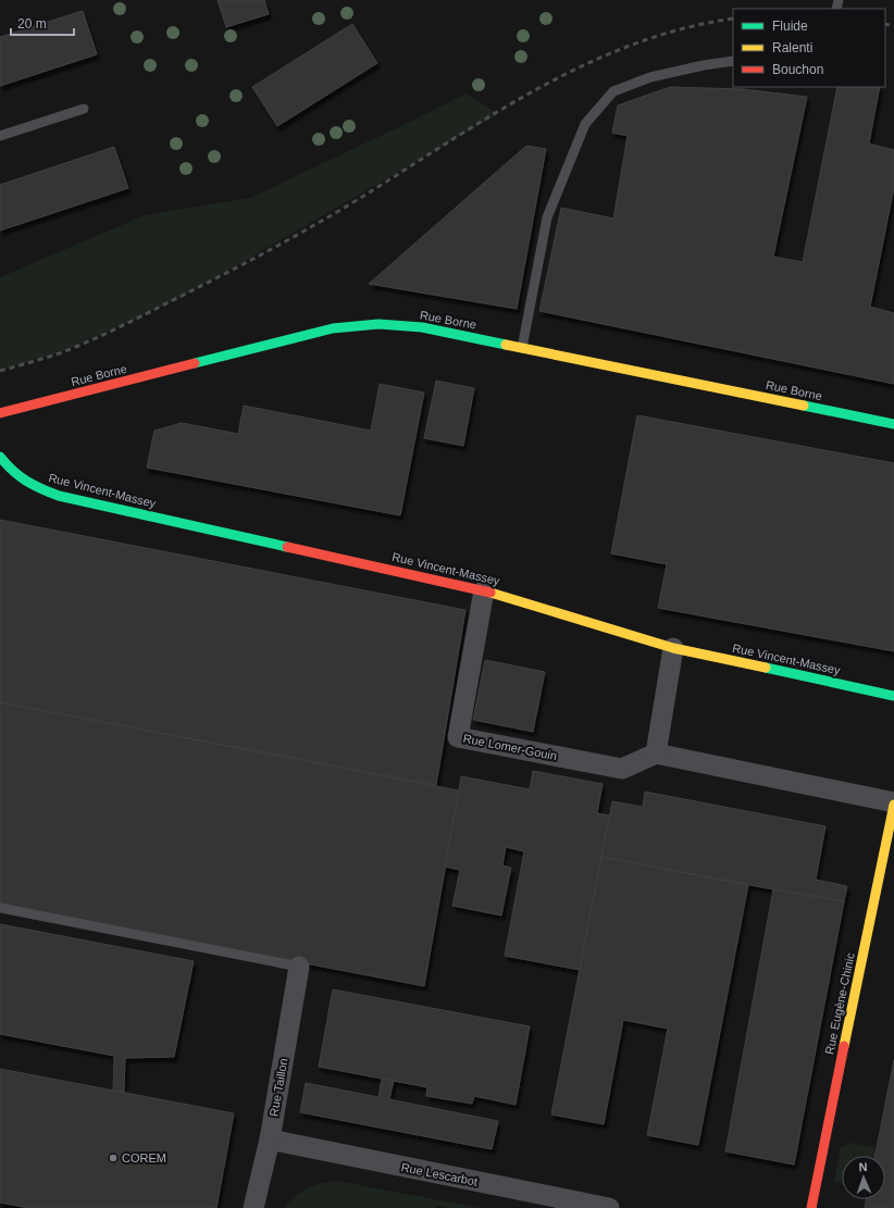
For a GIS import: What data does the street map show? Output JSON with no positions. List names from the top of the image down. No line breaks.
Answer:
{"streets":{"street":["Rue Borne","Rue Vincent-Massey","Rue Lomer-Gouin","Rue Eugène-Chinic","Rue Taillon","Rue Lescarbot"]},"crossings":[["Rue Vincent-Massey","Rue Lomer-Gouin"],["Rue Taillon","Rue Lescarbot"]],"places":["COREM"],"legend":["Fluide","Ralenti","Bouchon"],"scale_bar":"20 m","north":"top"}
